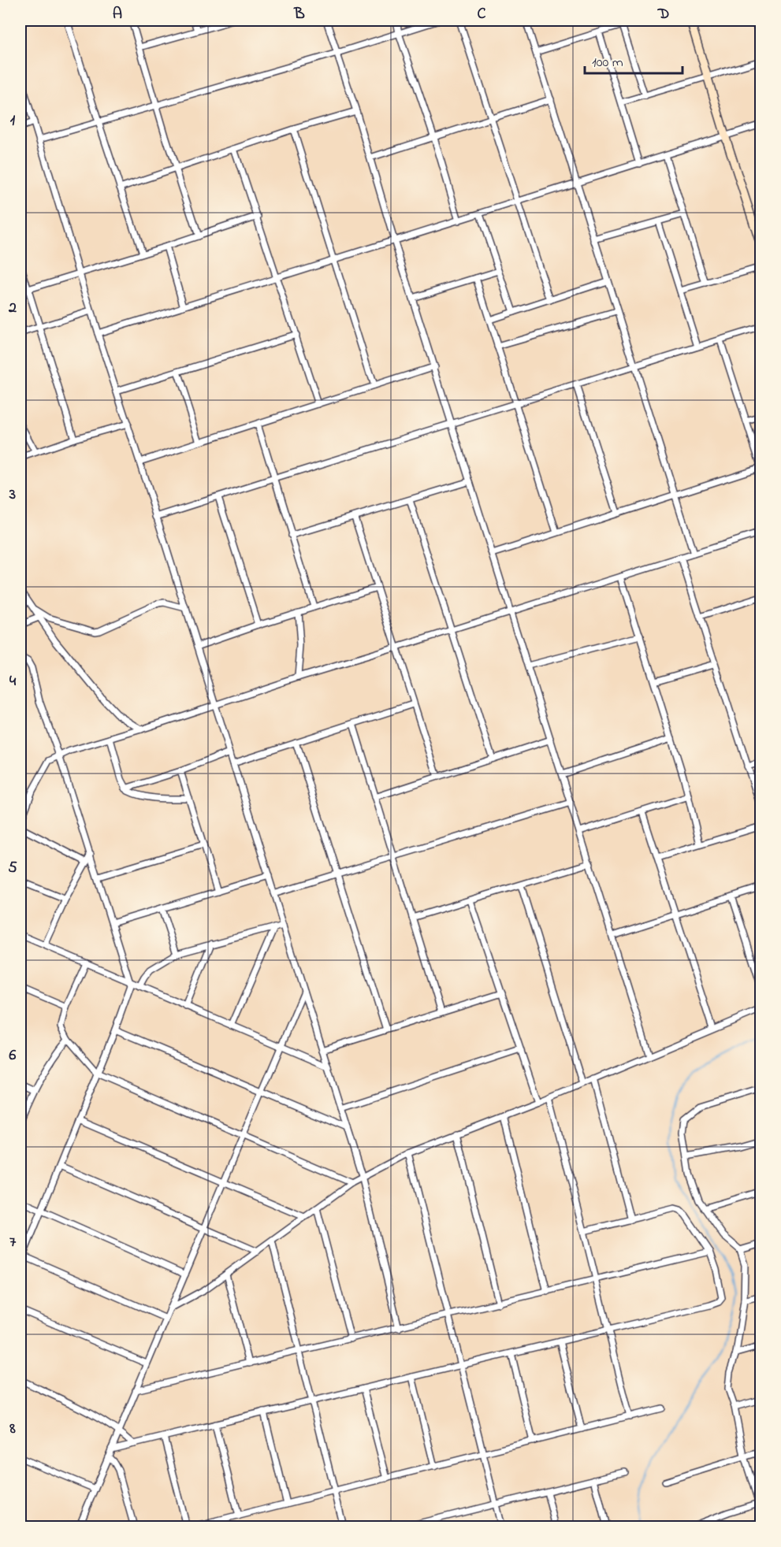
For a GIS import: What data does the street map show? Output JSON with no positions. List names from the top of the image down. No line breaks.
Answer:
{"scale_bar":"100 m","grid":{"columns":["A","B","C","D"],"rows":["1","2","3","4","5","6","7","8"]}}
